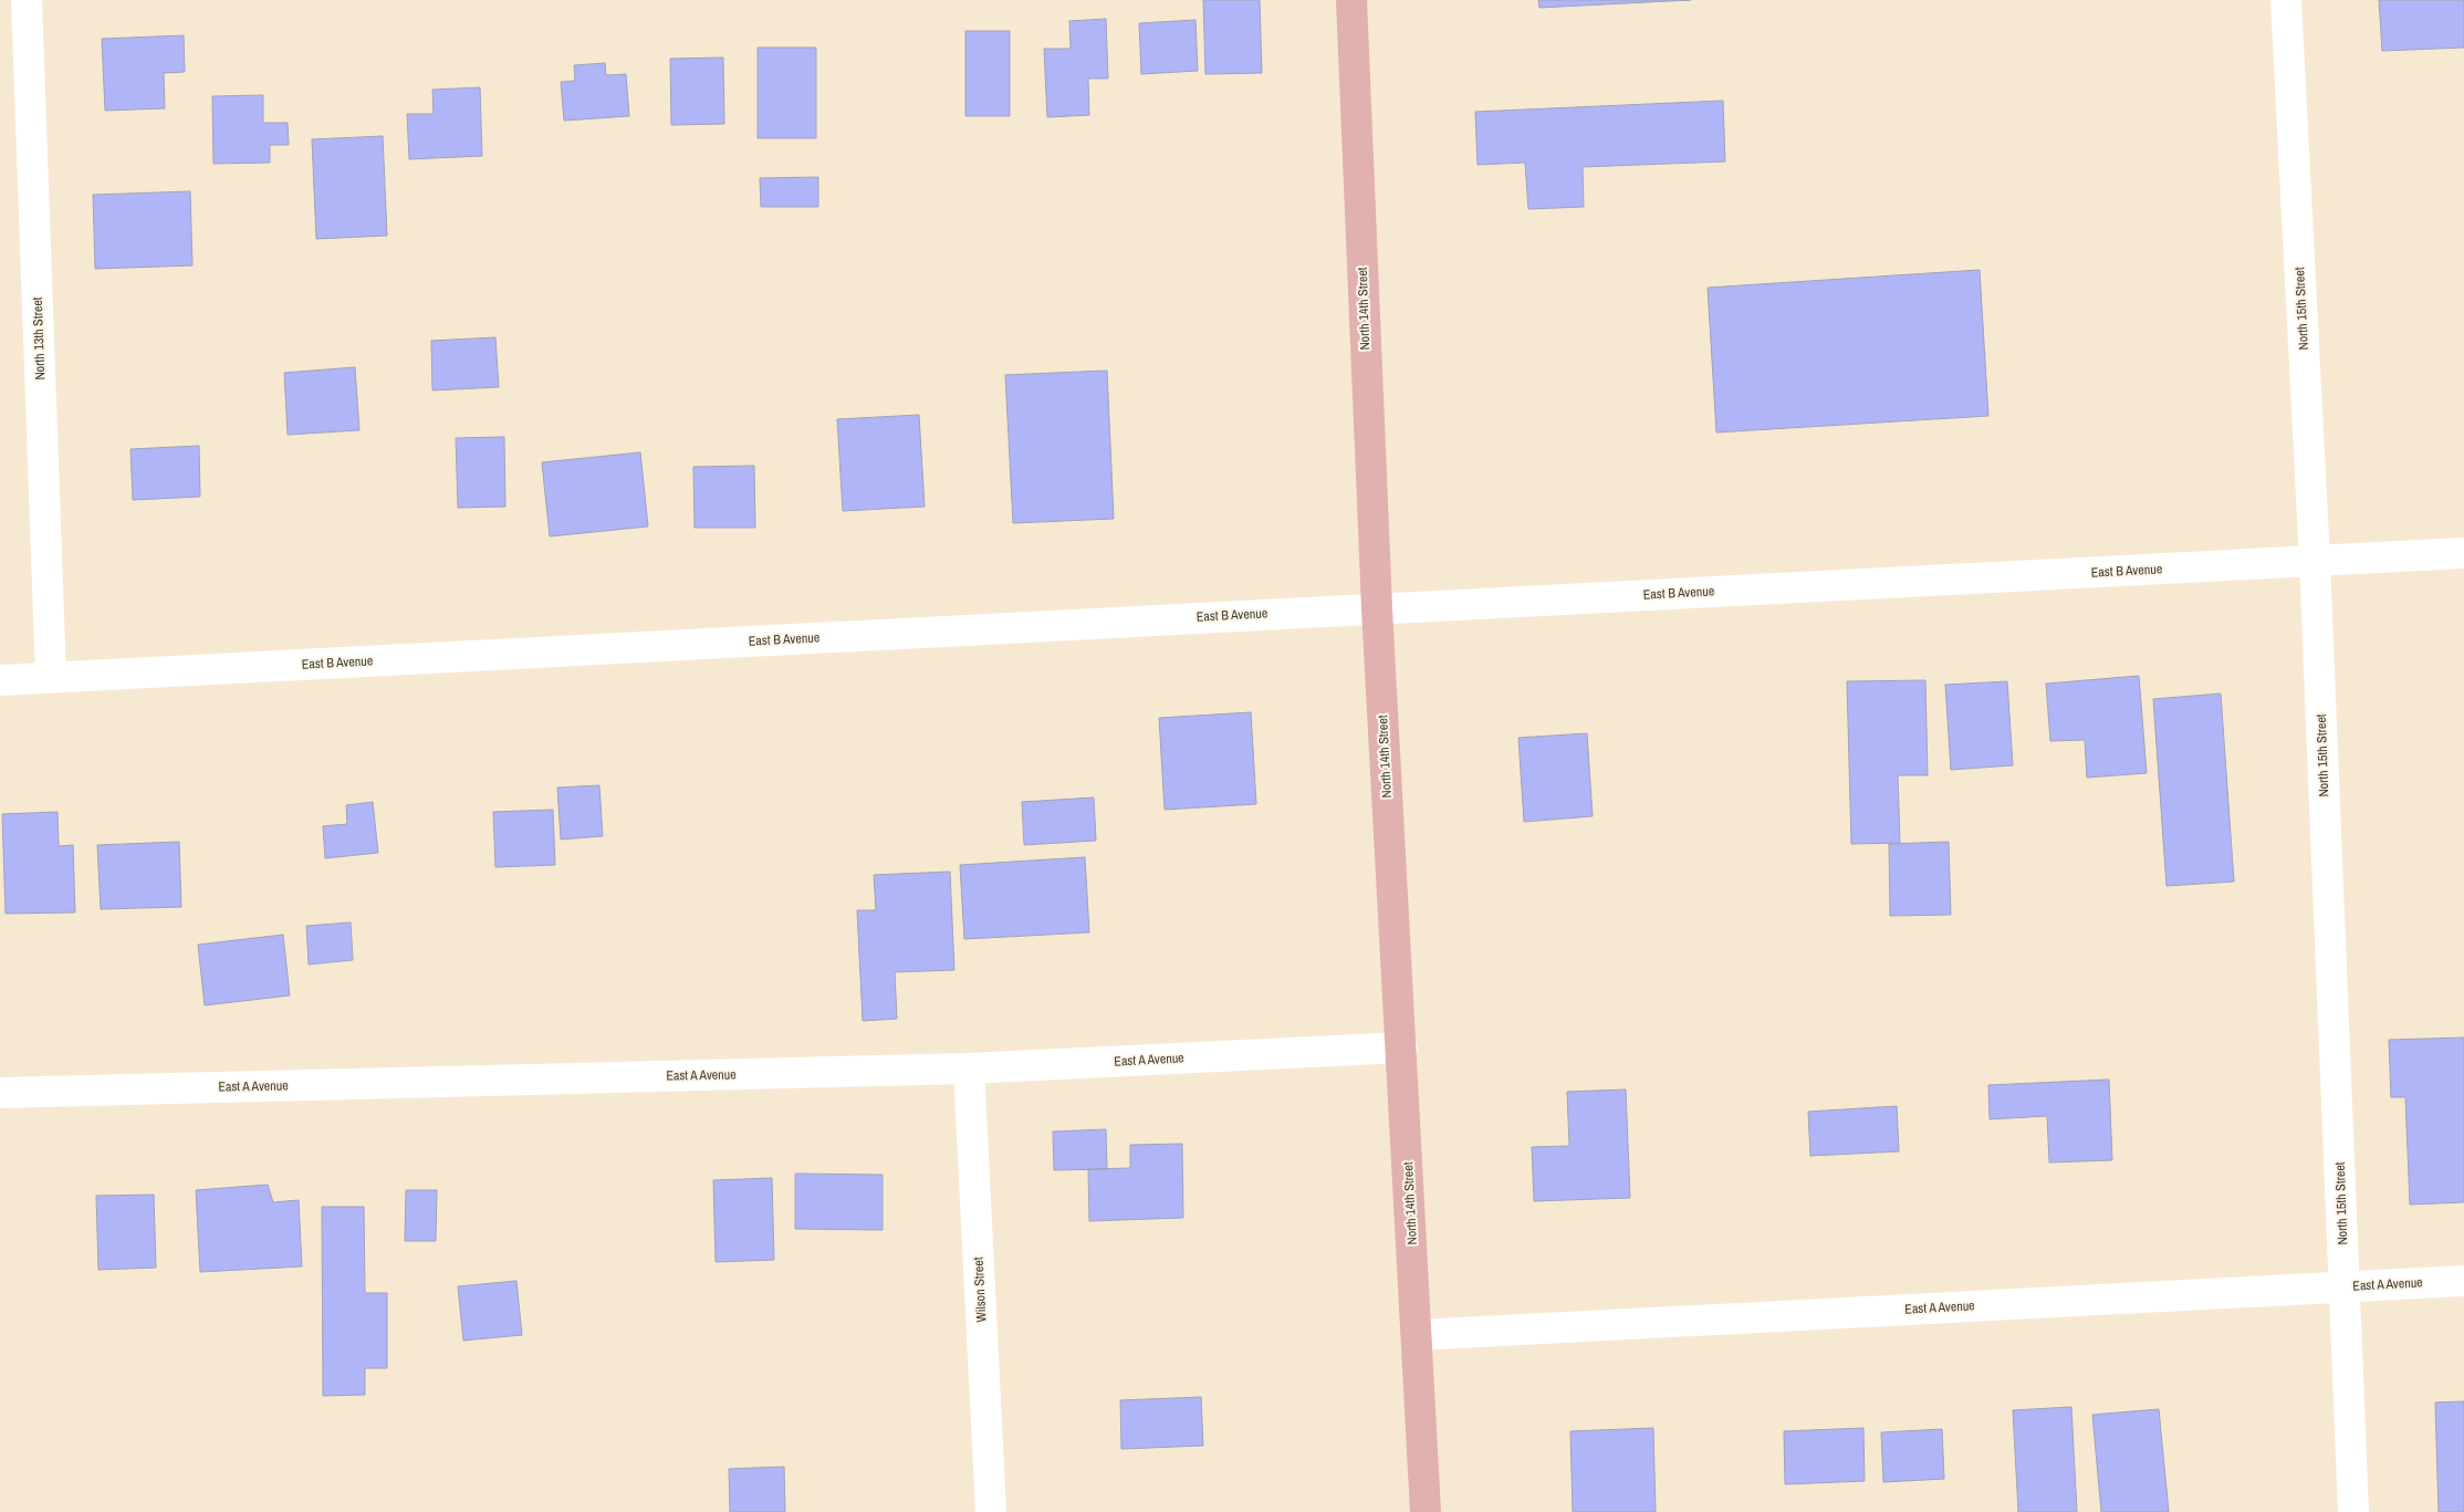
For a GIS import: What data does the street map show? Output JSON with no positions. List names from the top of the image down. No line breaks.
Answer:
{"streets":{"main road":["North 14th Street"],"street":["North 15th Street","North 13th Street","East B Avenue","East A Avenue","Wilson Street"]},"crossings":[["North 14th Street","East B Avenue"],["North 14th Street","East A Avenue"],["North 15th Street","East B Avenue"],["North 15th Street","East A Avenue"],["North 13th Street","East B Avenue"],["East A Avenue","Wilson Street"]]}
